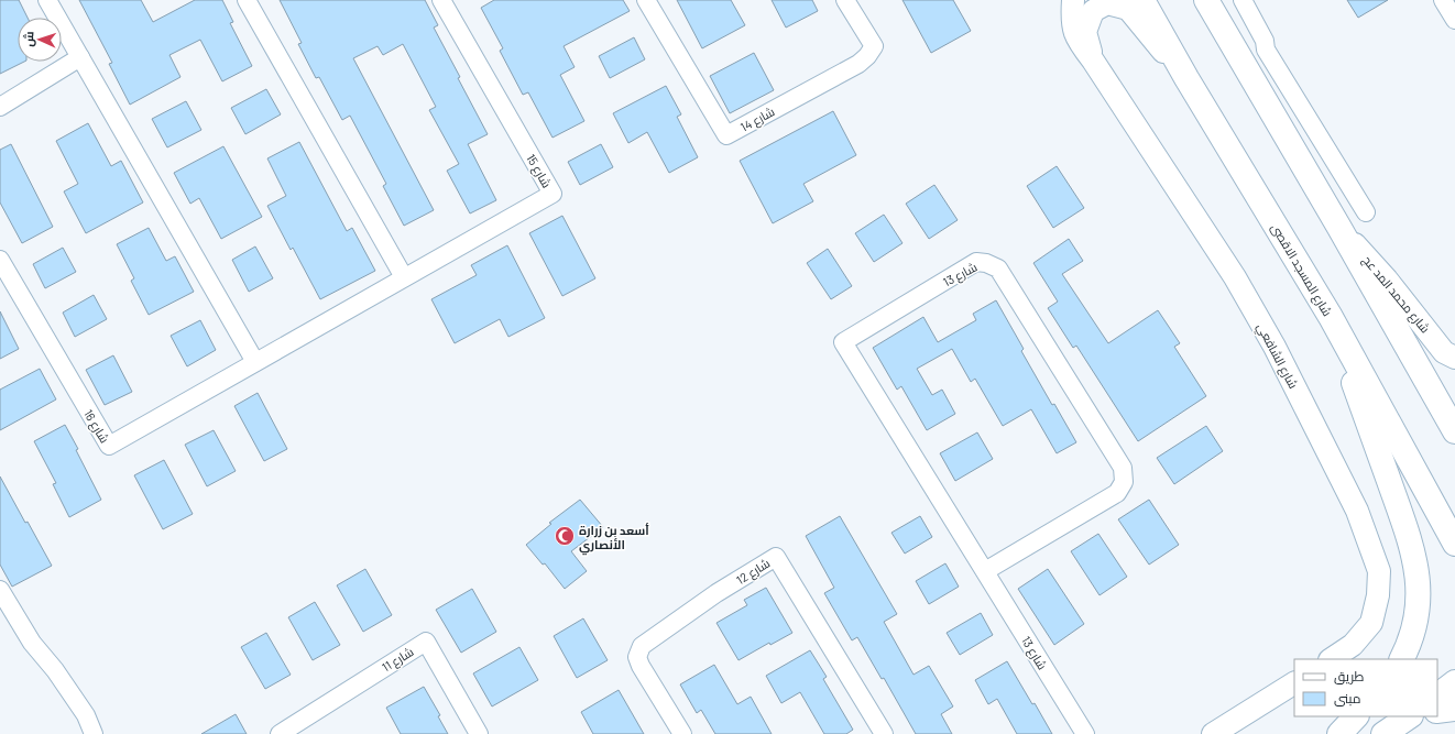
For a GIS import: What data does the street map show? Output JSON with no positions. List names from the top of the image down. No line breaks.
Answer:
{"streets":{"main road":["شارع المسجد الاقصى"],"street":["شارع 14","شارع 15","شارع 13","شارع محمد المد عج","شارع الشافعي","شارع 16","شارع 12","شارع 11"]},"crossings":[["شارع 15","شارع 16"],["شارع المسجد الاقصى","شارع الشافعي"]],"places":{"mosque":["أسعد بن زرارة الأنصاري"]},"legend":["طريق","مبنى"],"north":"left"}
